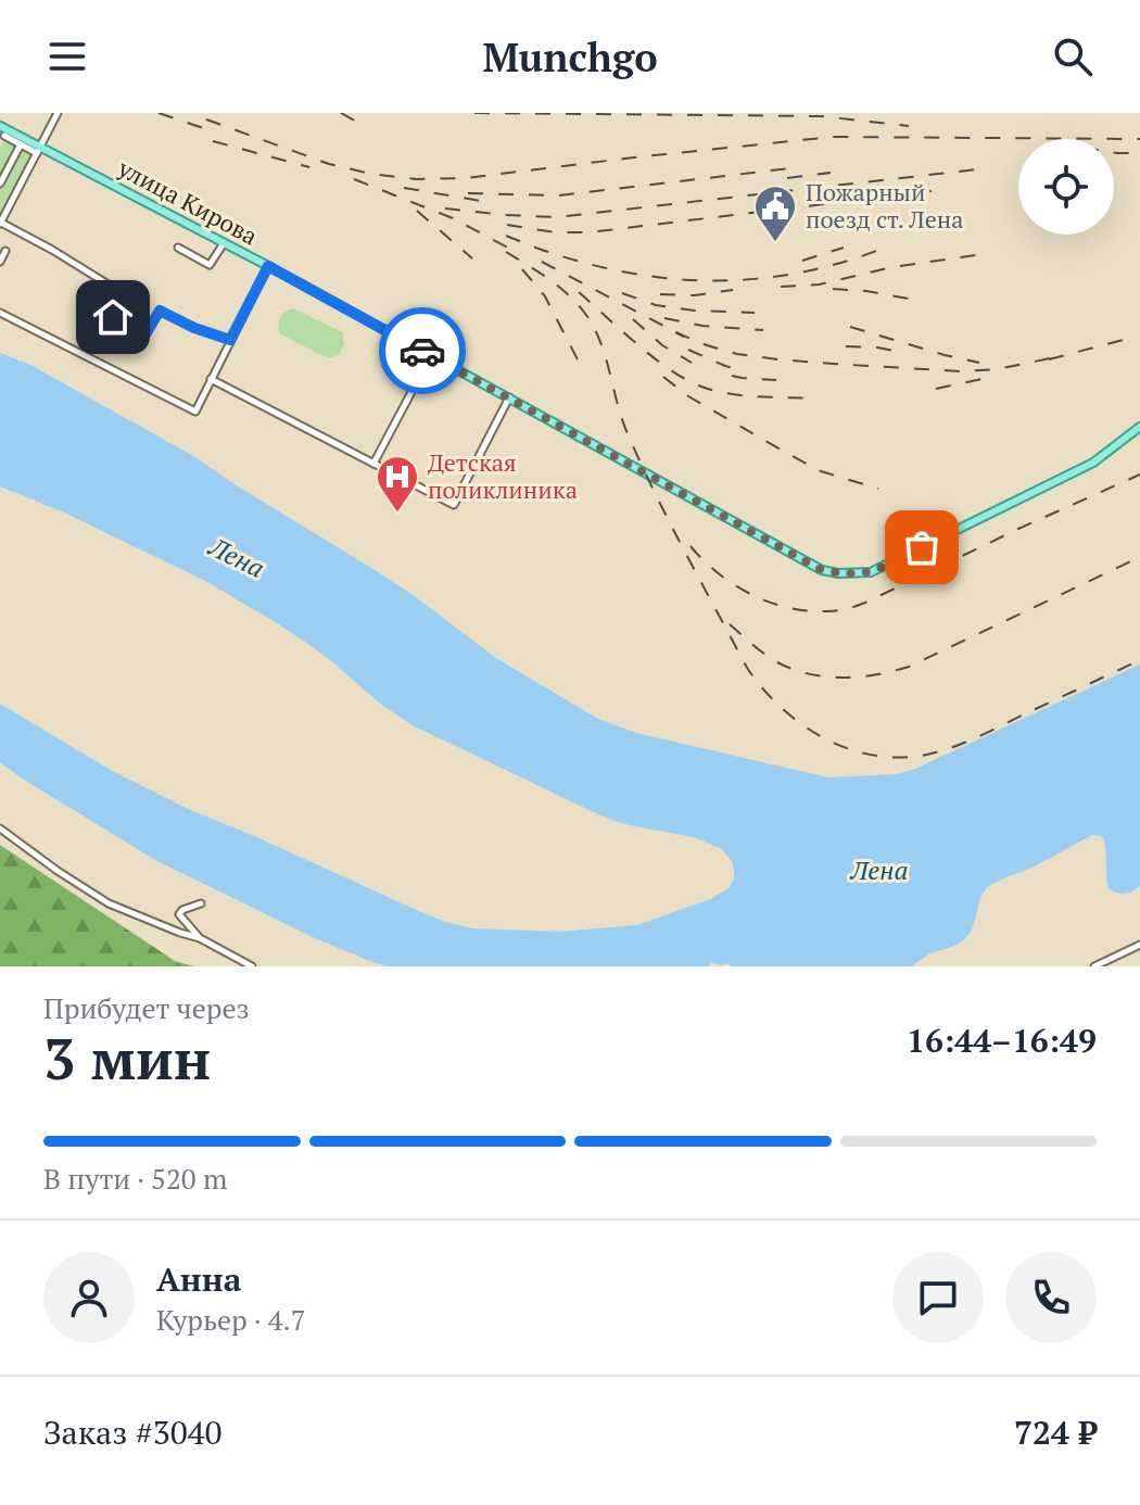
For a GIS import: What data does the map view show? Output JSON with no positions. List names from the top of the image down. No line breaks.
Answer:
{"streets":{"main road":["улица Кирова"]},"water":["Лена"],"places":{"public building":["Пожарный поезд ст. Лена"],"hospital":["Детская поликлиника"]},"page":{"header":"Munchgo","heading":["3 мин","Прибудет через","16:44–16:49"],"panel":["Анна","Курьер · 4.7","Заказ #3040","724 ₽"],"bar":"В пути · 520 m"}}
